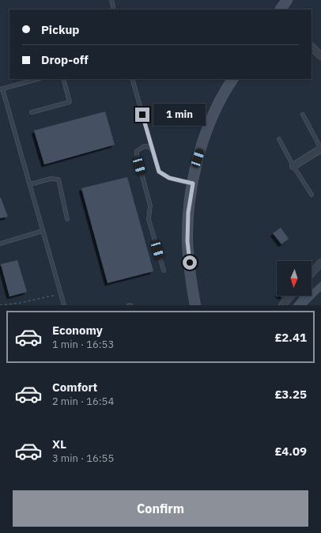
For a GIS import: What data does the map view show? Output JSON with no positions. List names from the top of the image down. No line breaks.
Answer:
{"north":"bottom","page":{"banner":["Pickup","Drop-off"],"bubble":"1 min","list":[{"name":"Economy","note":"1 min · 16:53","value":"£2.41"},{"name":"Comfort","note":"2 min · 16:54","value":"£3.25"},{"name":"XL","note":"3 min · 16:55","value":"£4.09"}],"buttons":"Confirm"}}
